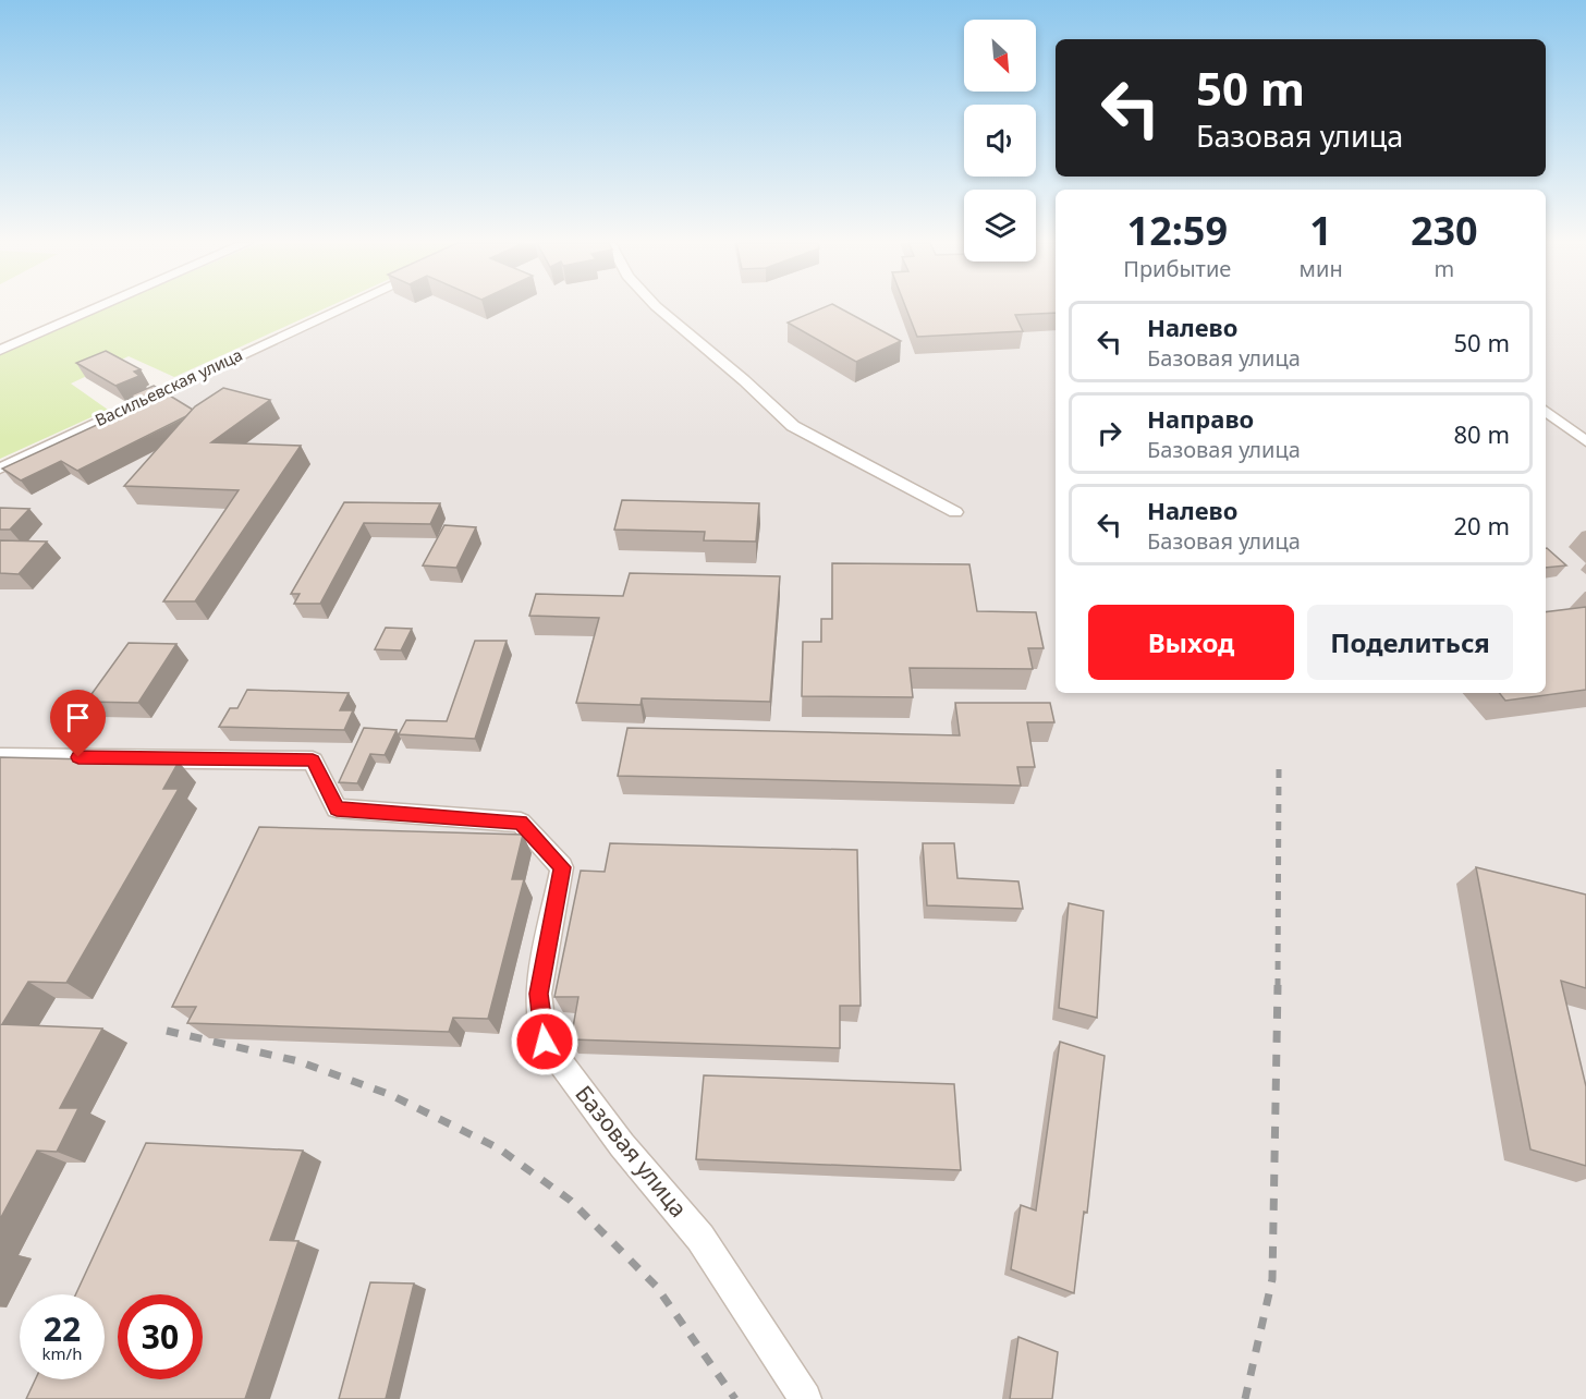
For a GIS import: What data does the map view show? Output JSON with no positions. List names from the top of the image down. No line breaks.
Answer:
{"streets":{"street":["Васильевская улица","Базовая улица"]},"north":"bottom right","page":{"turn":["50 m","Базовая улица"],"eta":["12:59","Прибытие","1","мин","230","m"],"list":[{"name":"Налево","note":"Базовая улица","value":"50 m"},{"name":"Направо","note":"Базовая улица","value":"80 m"},{"name":"Налево","note":"Базовая улица","value":"20 m"}],"buttons":["Выход","Поделиться"],"speed":"22 km/h","limit":"30"}}
